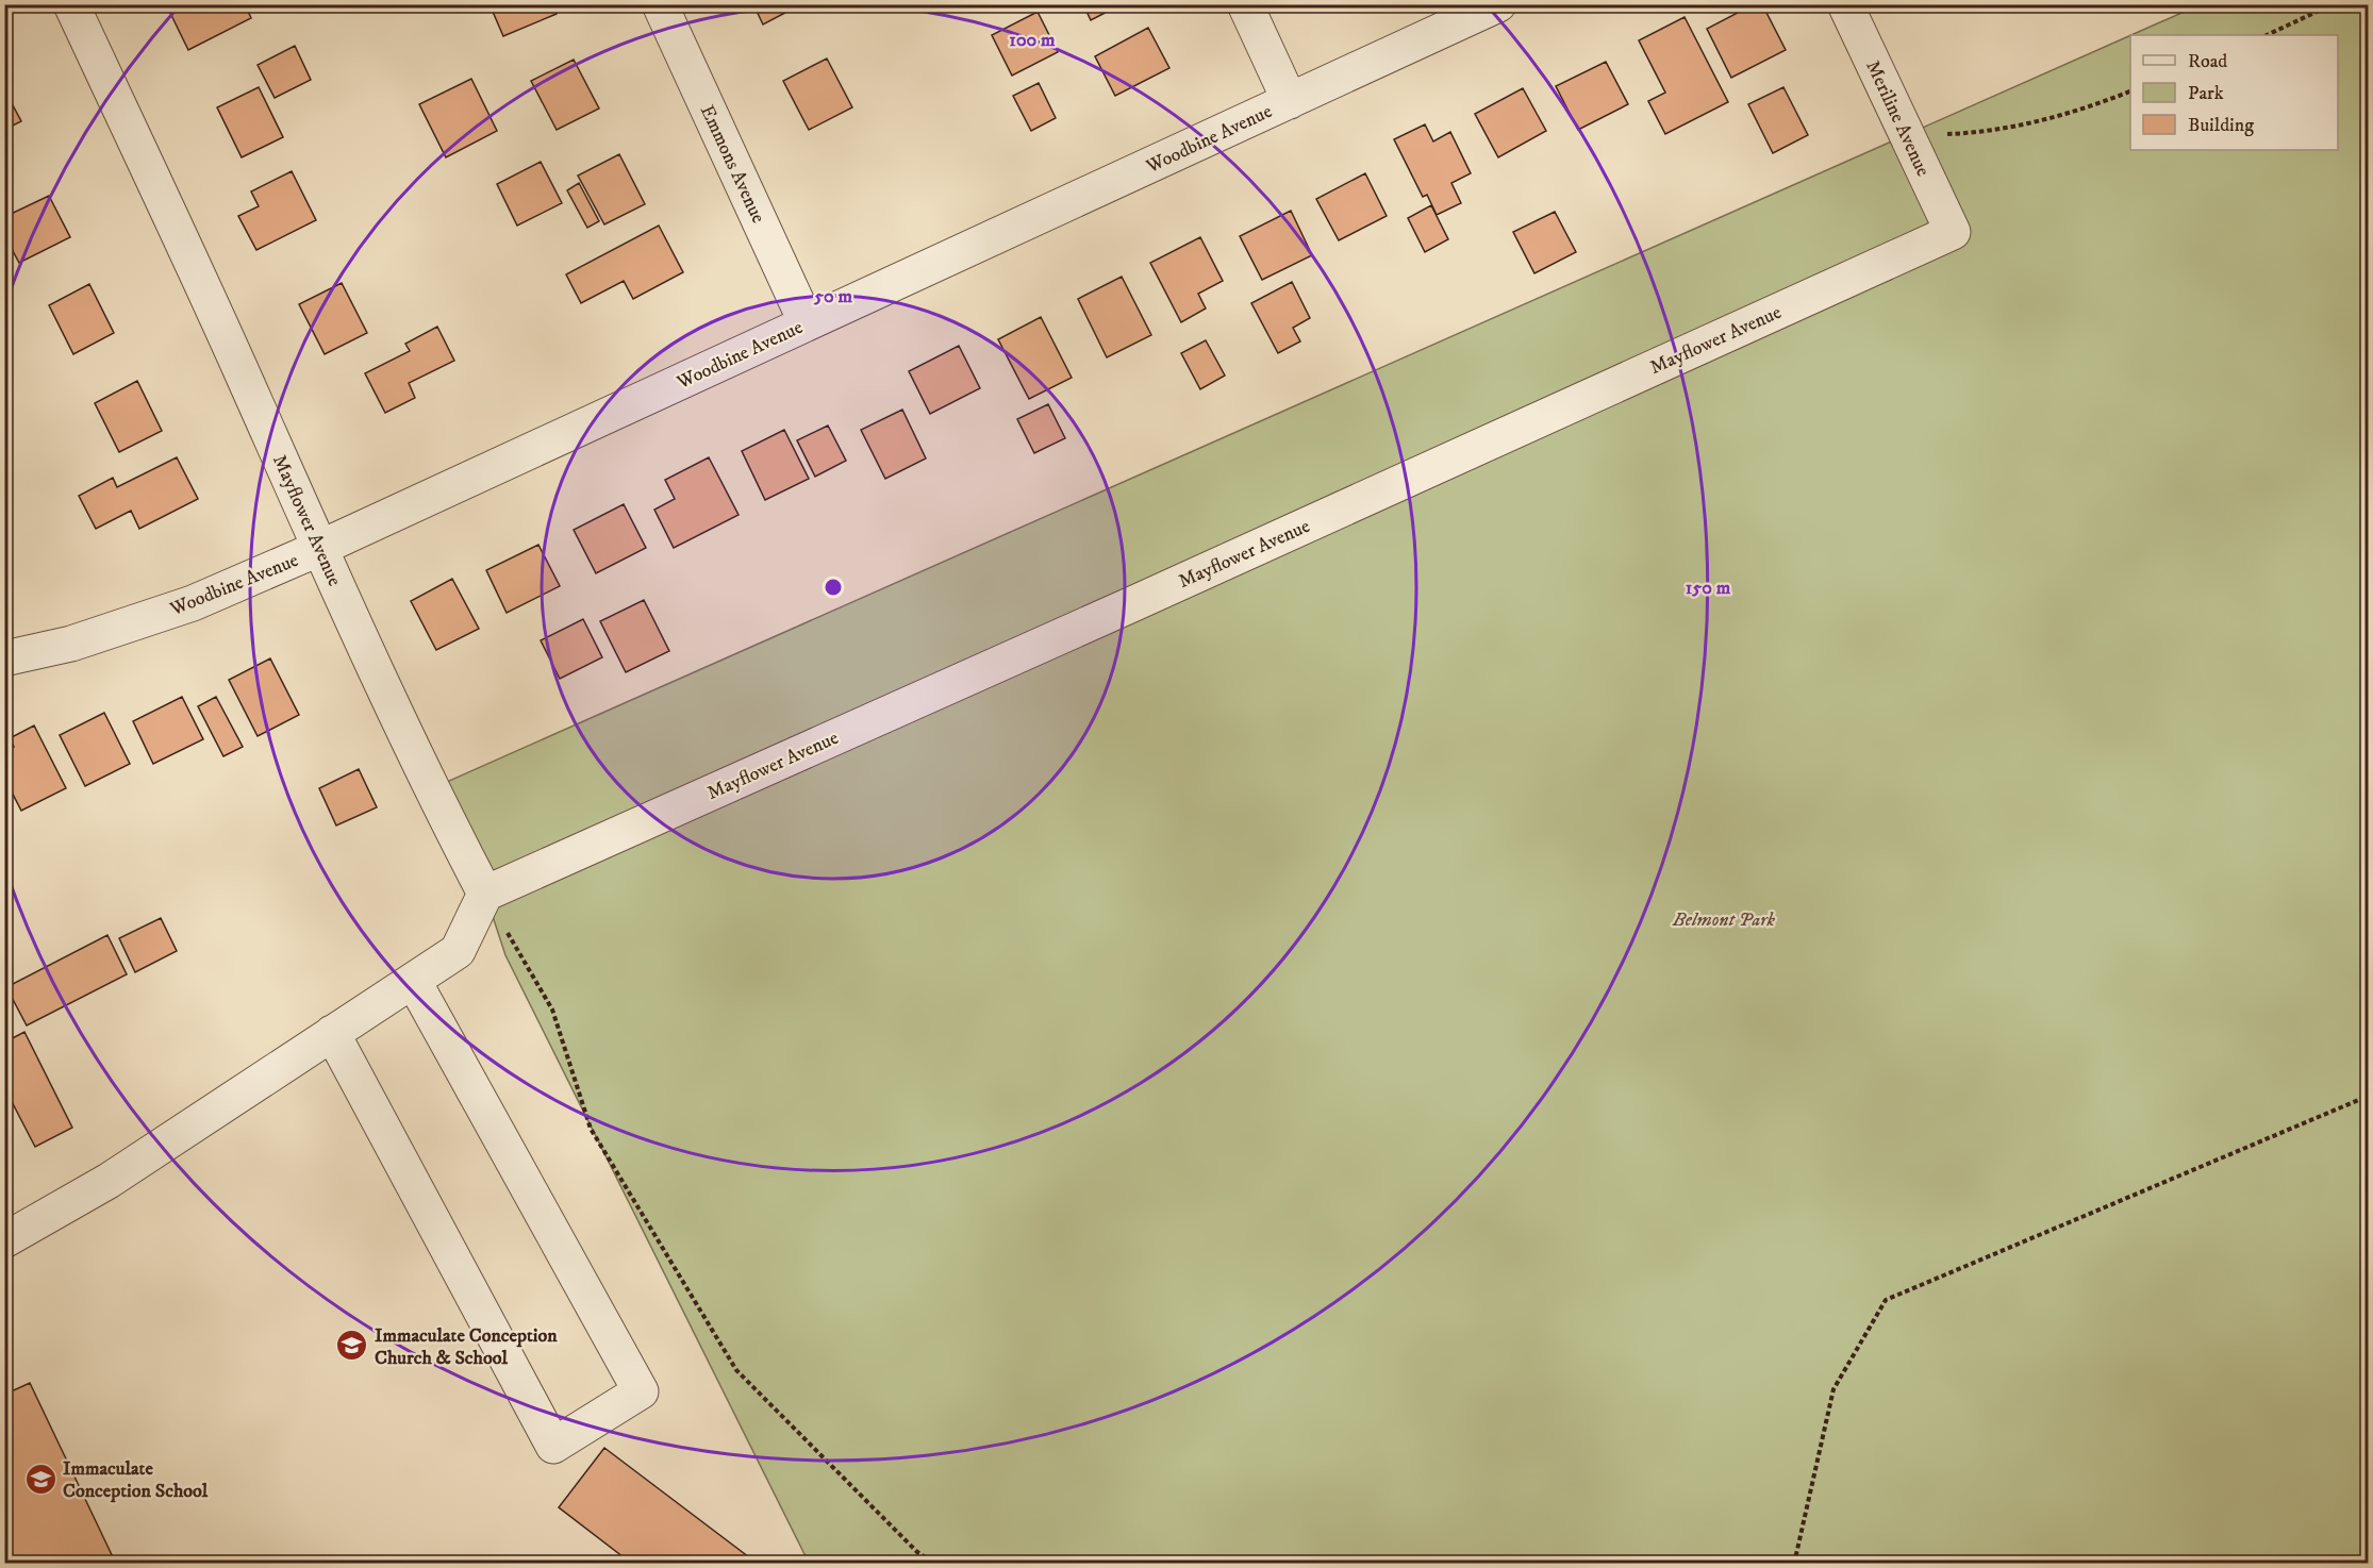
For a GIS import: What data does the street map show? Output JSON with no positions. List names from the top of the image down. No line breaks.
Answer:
{"streets":{"street":["Meriline Avenue","Woodbine Avenue","Emmons Avenue","Mayflower Avenue"]},"crossings":[["Meriline Avenue","Mayflower Avenue"],["Woodbine Avenue","Emmons Avenue"],["Woodbine Avenue","Mayflower Avenue"]],"parks":["Belmont Park"],"places":{"school or university":["Immaculate Conception Church & School","Immaculate Conception School"]},"legend":["Road","Park","Building"],"rings":["100 m","50 m","150 m"]}
